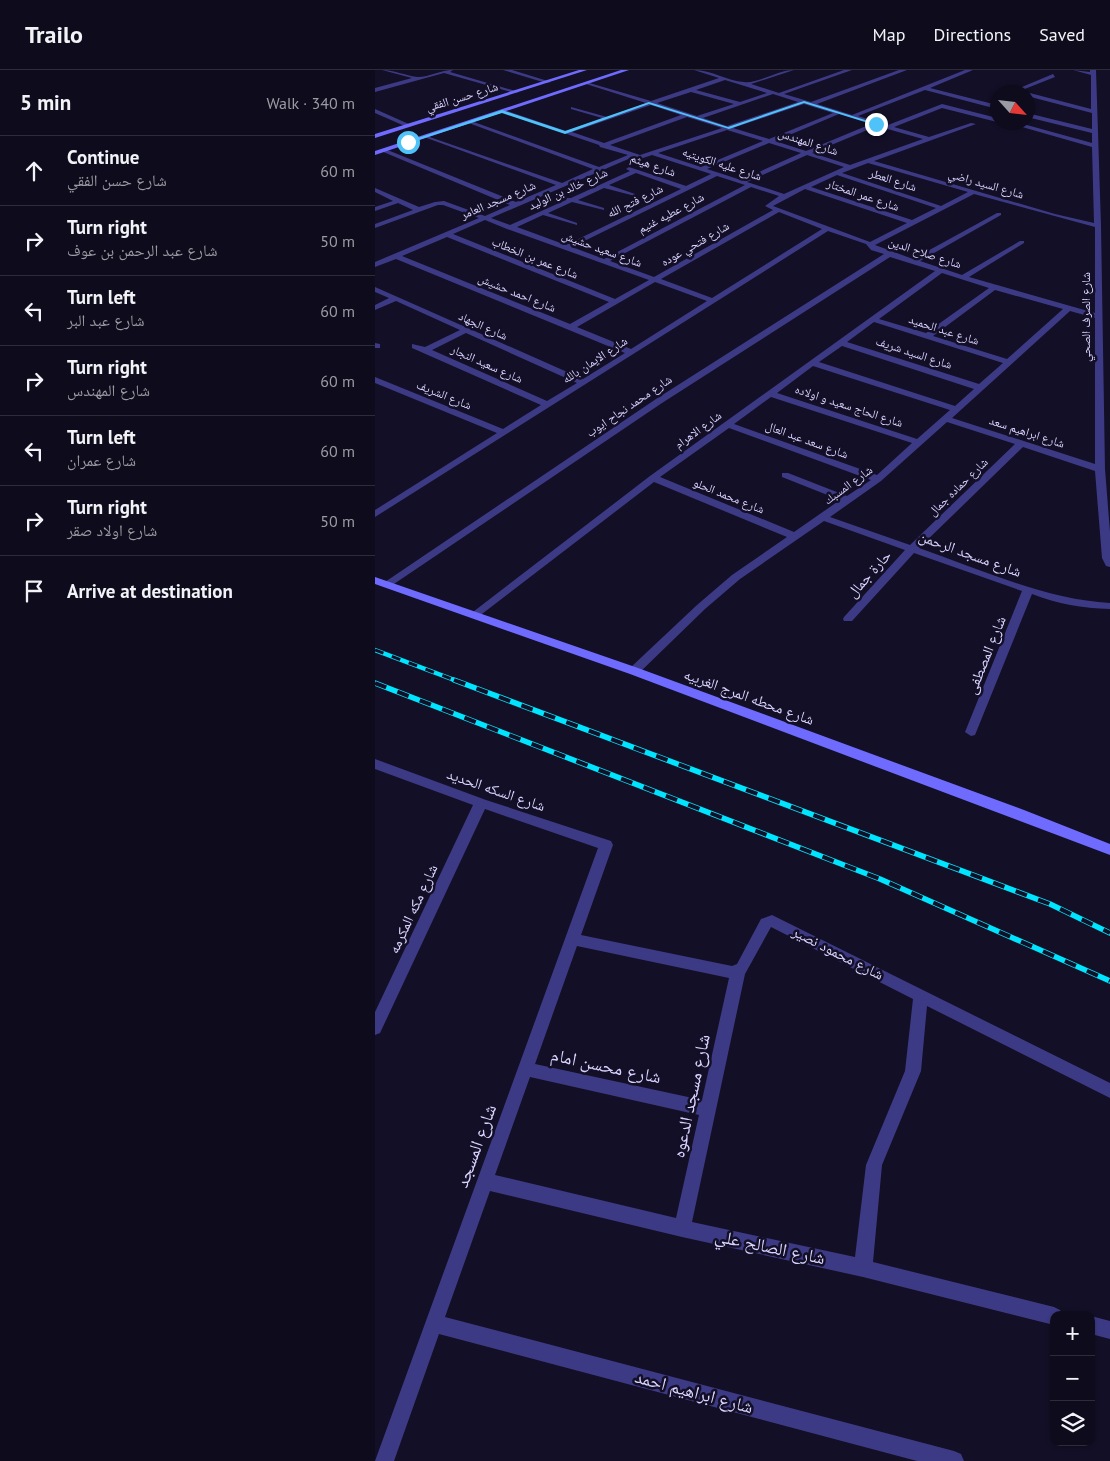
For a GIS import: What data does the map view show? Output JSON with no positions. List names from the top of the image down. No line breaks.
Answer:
{"streets":{"street":["شارع حسن الفقي","شارع المهندس","شارع عليه الكويتيه","شارع هيثم","شارع العطر","شارع السيد راضي","شارع خالد بن الوليد","شارع عمر المختار","شارع مسجد العامر","شارع فتح الله","شارع عطيه غنيم","شارع فتحي عوده","شارع سعيد حشيش","شارع صلاح الدين","شارع عمر بن الخطاب","شارع احمد حشيش","شارع الصرف الصحي","شارع الجهاد","شارع عبد الحميد","شارع السيد شريف","شارع الايمان بالله","شارع سعيد النجار","شارع الشريف","شارع محمد نجاح ايوب","شارع الحاج سعيد و اولاده","شارع الاهرام","شارع ابراهيم سعد","شارع سعد عبد العال","شارع المسبك","شارع حماده جمال","شارع محمد الحلو","شارع مسجد الرحمن","حارة جمال","شارع المصطفى","شارع محطه المرج الغربيه","شارع السكه الحديد","شارع مكه المكرمه","شارع محمود نصير","شارع محسن امام","شارع مسجد الدعوه","شارع المسجد","شارع الصالح علي","شارع ابراهيم احمد"]},"crossings":[["شارع حسن الفقي","شارع المهندس"],["شارع عليه الكويتيه","شارع فتح الله"],["شارع عليه الكويتيه","شارع عطيه غنيم"],["شارع هيثم","شارع خالد بن الوليد"],["شارع هيثم","شارع مسجد العامر"],["شارع هيثم","شارع فتح الله"],["شارع السيد راضي","شارع الصرف الصحي"],["شارع خالد بن الوليد","شارع سعيد حشيش"],["شارع مسجد العامر","شارع سعيد حشيش"],["شارع مسجد العامر","شارع عمر بن الخطاب"],["شارع مسجد العامر","شارع احمد حشيش"],["شارع فتح الله","شارع سعيد حشيش"],["شارع عطيه غنيم","شارع سعيد حشيش"],["شارع فتحي عوده","شارع سعيد حشيش"],["شارع فتحي عوده","شارع صلاح الدين"],["شارع فتحي عوده","شارع عمر بن الخطاب"],["شارع فتحي عوده","شارع احمد حشيش"],["شارع سعيد حشيش","شارع الايمان بالله"],["شارع صلاح الدين","شارع الصرف الصحي"],["شارع صلاح الدين","شارع الايمان بالله"],["شارع صلاح الدين","شارع محمد نجاح ايوب"],["شارع صلاح الدين","شارع الاهرام"],["شارع صلاح الدين","شارع المسبك"],["شارع احمد حشيش","شارع الايمان بالله"],["شارع الصرف الصحي","شارع ابراهيم سعد"],["شارع الجهاد","شارع الايمان بالله"],["شارع عبد الحميد","شارع الاهرام"],["شارع عبد الحميد","شارع المسبك"],["شارع السيد شريف","شارع الاهرام"],["شارع السيد شريف","شارع المسبك"],["شارع الايمان بالله","شارع سعيد النجار"],["شارع الايمان بالله","شارع الشريف"],["شارع محمد نجاح ايوب","شارع محطه المرج الغربيه"],["شارع الحاج سعيد و اولاده","شارع الاهرام"],["شارع الحاج سعيد و اولاده","شارع المسبك"],["شارع الاهرام","شارع سعد عبد العال"],["شارع الاهرام","شارع محمد الحلو"],["شارع الاهرام","شارع محطه المرج الغربيه"],["شارع ابراهيم سعد","شارع المسبك"],["شارع ابراهيم سعد","شارع حماده جمال"],["شارع سعد عبد العال","شارع المسبك"],["شارع المسبك","شارع محمد الحلو"],["شارع المسبك","شارع مسجد الرحمن"],["شارع المسبك","شارع محطه المرج الغربيه"],["شارع حماده جمال","شارع مسجد الرحمن"],["شارع حماده جمال","حارة جمال"],["شارع مسجد الرحمن","حارة جمال"],["شارع مسجد الرحمن","شارع المصطفى"],["شارع السكه الحديد","شارع مكه المكرمه"],["شارع السكه الحديد","شارع المسجد"],["شارع محمود نصير","شارع مسجد الدعوه"],["شارع محسن امام","شارع مسجد الدعوه"],["شارع محسن امام","شارع المسجد"],["شارع مسجد الدعوه","شارع الصالح علي"],["شارع المسجد","شارع الصالح علي"],["شارع المسجد","شارع ابراهيم احمد"]],"north":"bottom right","page":{"header":"Trailo","nav":["Map","Directions","Saved"],"heading":["5 min","Walk · 340 m"],"list":[["Continue","شارع حسن الفقي","60 m"],["Turn right","شارع عبد الرحمن بن عوف","50 m"],["Turn left","شارع عبد البر","60 m"],["Turn right","شارع المهندس","60 m"],["Turn left","شارع عمران","60 m"],["Turn right","شارع اولاد صقر","50 m"],"Arrive at destination"],"map_buttons":["+","−"]}}
